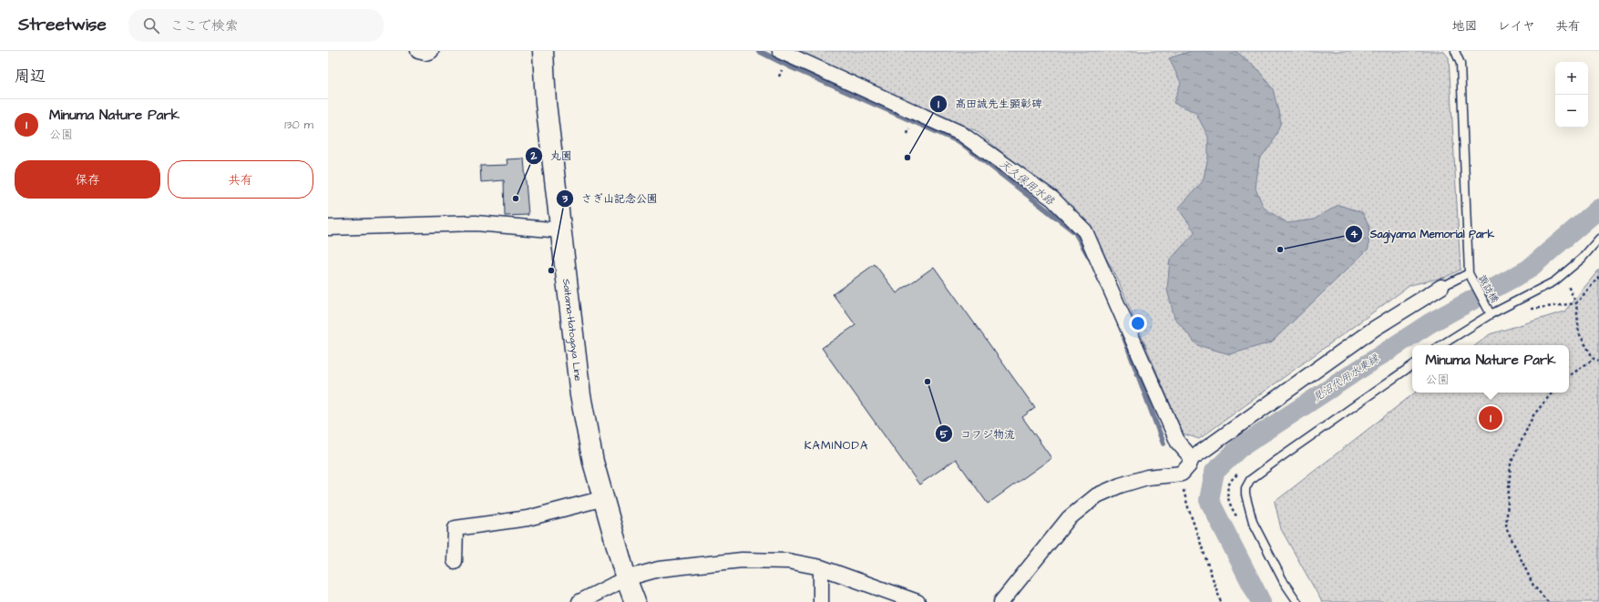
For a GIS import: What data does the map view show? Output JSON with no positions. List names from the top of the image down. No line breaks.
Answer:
{"streets":{"main road":["Saitama-Hatogaya Line"],"lane":["諏訪橋"]},"districts":["KAMINODA"],"water":["天久保用水路","見沼代用水東縁"],"places":["髙田誠先生顕彰碑","丸園","Sagiyama Memorial Park","さぎ山記念公園","コフジ物流"],"page":{"header":"Streetwise","search":"ここで検索","nav":["地図","レイヤ","共有"],"heading":"周辺","map_buttons":["+","−"],"list":[{"mark":"1","name":"Minuma Nature Park","note":"公園","value":"130 m"}],"buttons":["保存","共有"],"popup":["Minuma Nature Park","公園"],"pins":"1"}}
